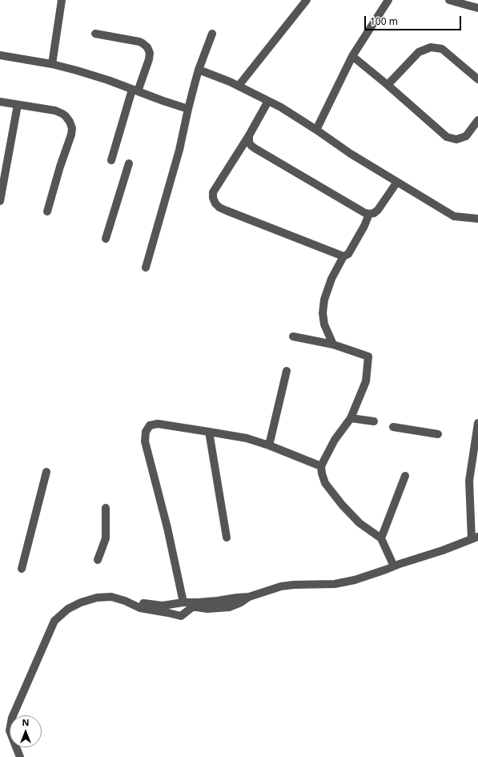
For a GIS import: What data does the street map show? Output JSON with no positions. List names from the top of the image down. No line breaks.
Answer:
{"scale_bar":"100 m","north":"top"}
